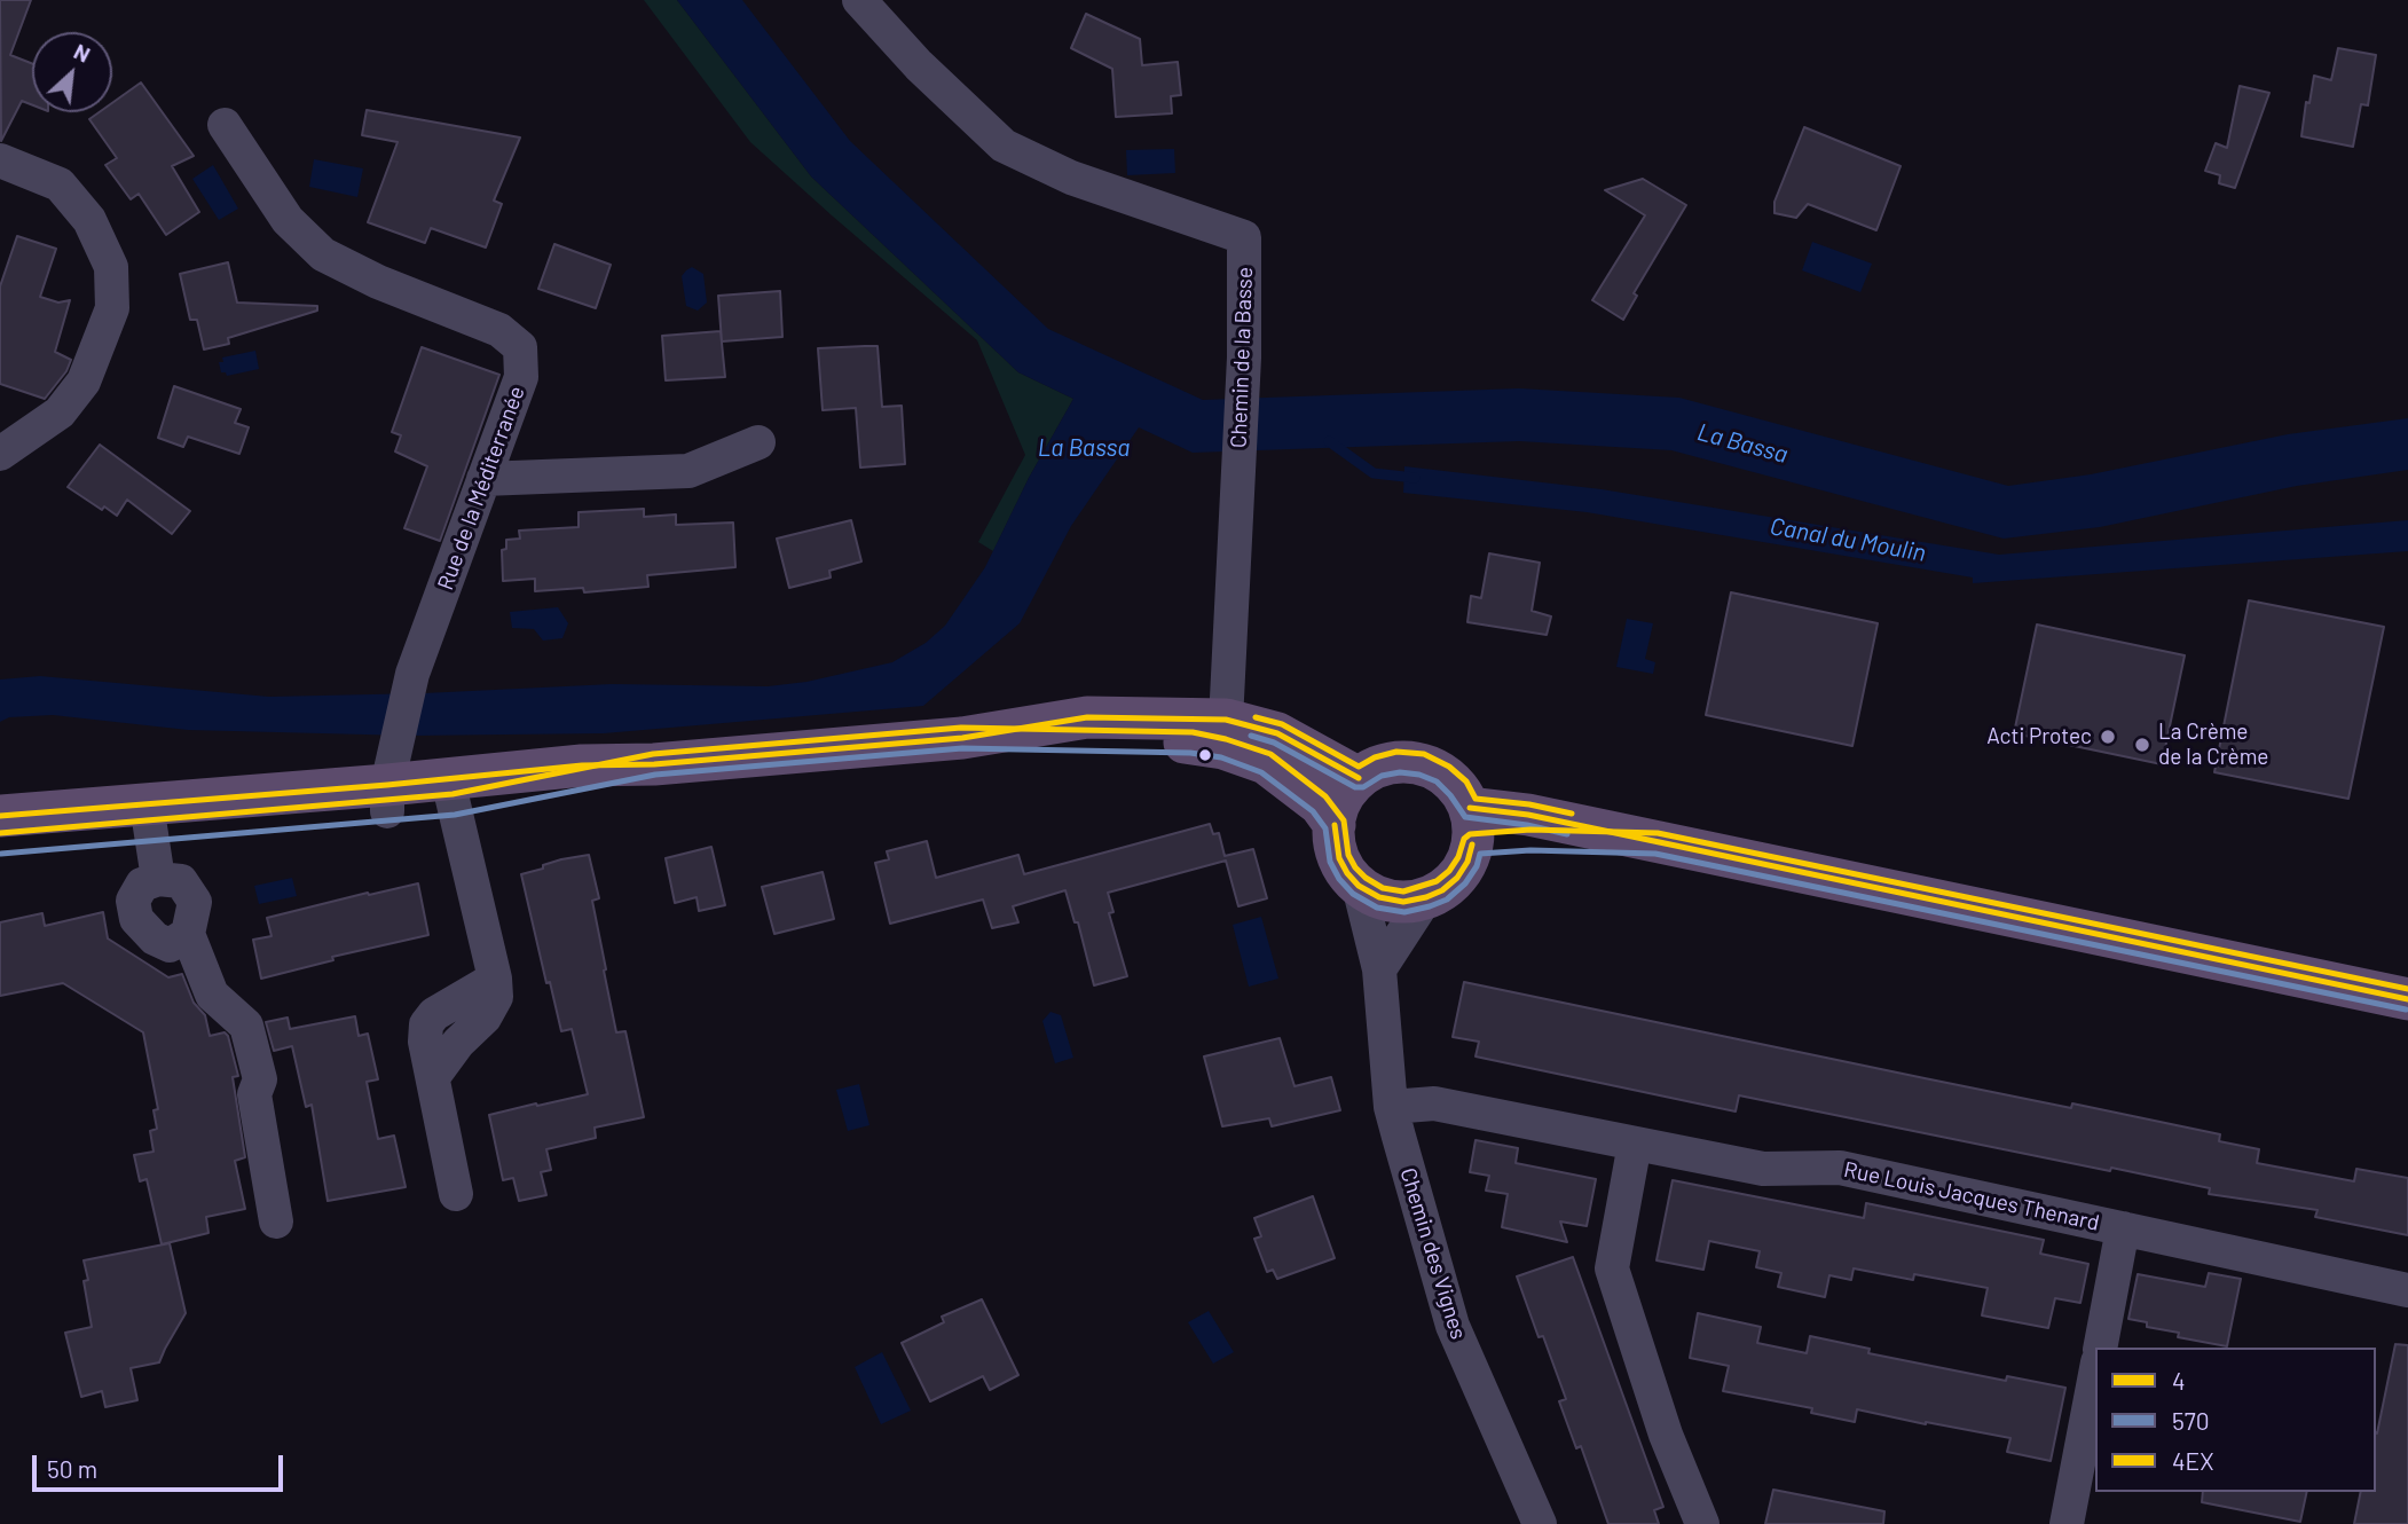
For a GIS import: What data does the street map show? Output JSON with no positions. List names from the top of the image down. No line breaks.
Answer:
{"streets":{"street":["Chemin de la Basse","Rue de la Méditerranée","Rue Louis Jacques Thenard","Chemin des Vignes"]},"crossings":[["Rue Louis Jacques Thenard","Chemin des Vignes"]],"water":["La Bassa","Canal du Moulin"],"places":["Acti Protec","La Crème de la Crème"],"lines":["transit line 4","transit line 4EX","transit line 570"],"legend":["4","570","4EX"],"scale_bar":"50 m","north":"top right"}
